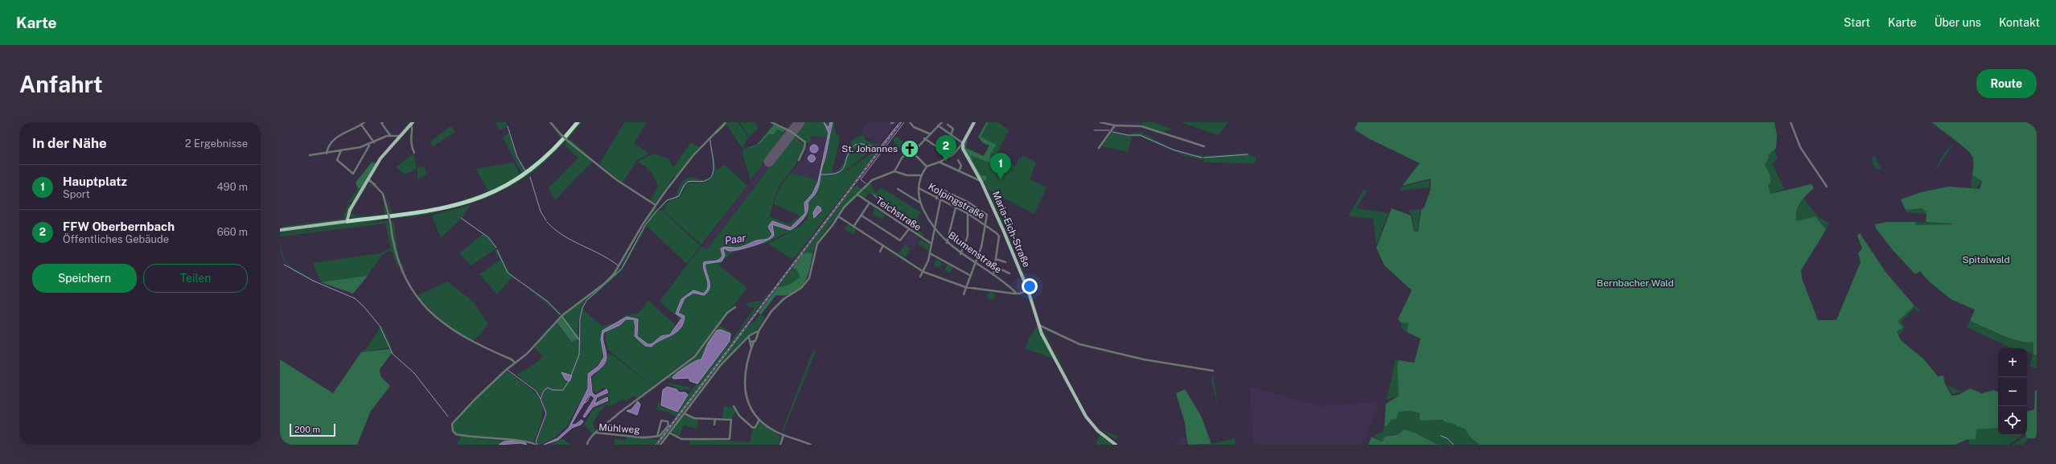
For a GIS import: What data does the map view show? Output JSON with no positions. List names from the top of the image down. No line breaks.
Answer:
{"streets":{"main road":["Maria-Eich-Straße"],"street":["Kolpingstraße","Teichstraße","Blumenstraße","Mühlweg"]},"crossings":[["Kolpingstraße","Blumenstraße"]],"water":["Paar"],"parks":["Spitalwald","Bernbacher Wald"],"places":{"church":["St. Johannes"]},"scale_bar":"200 m","page":{"header":"Karte","nav":["Start","Karte","Über uns","Kontakt"],"buttons":["Route",["Speichern","Teilen"]],"title":"Anfahrt","heading":["In der Nähe","2 Ergebnisse"],"pins":["2","1"],"list":[{"mark":"1","name":"Hauptplatz","note":"Sport","value":"490 m"},{"mark":"2","name":"FFW Oberbernbach","note":"Öffentliches Gebäude","value":"660 m"}],"map_buttons":["+","−"],"scale":"200 m"}}
